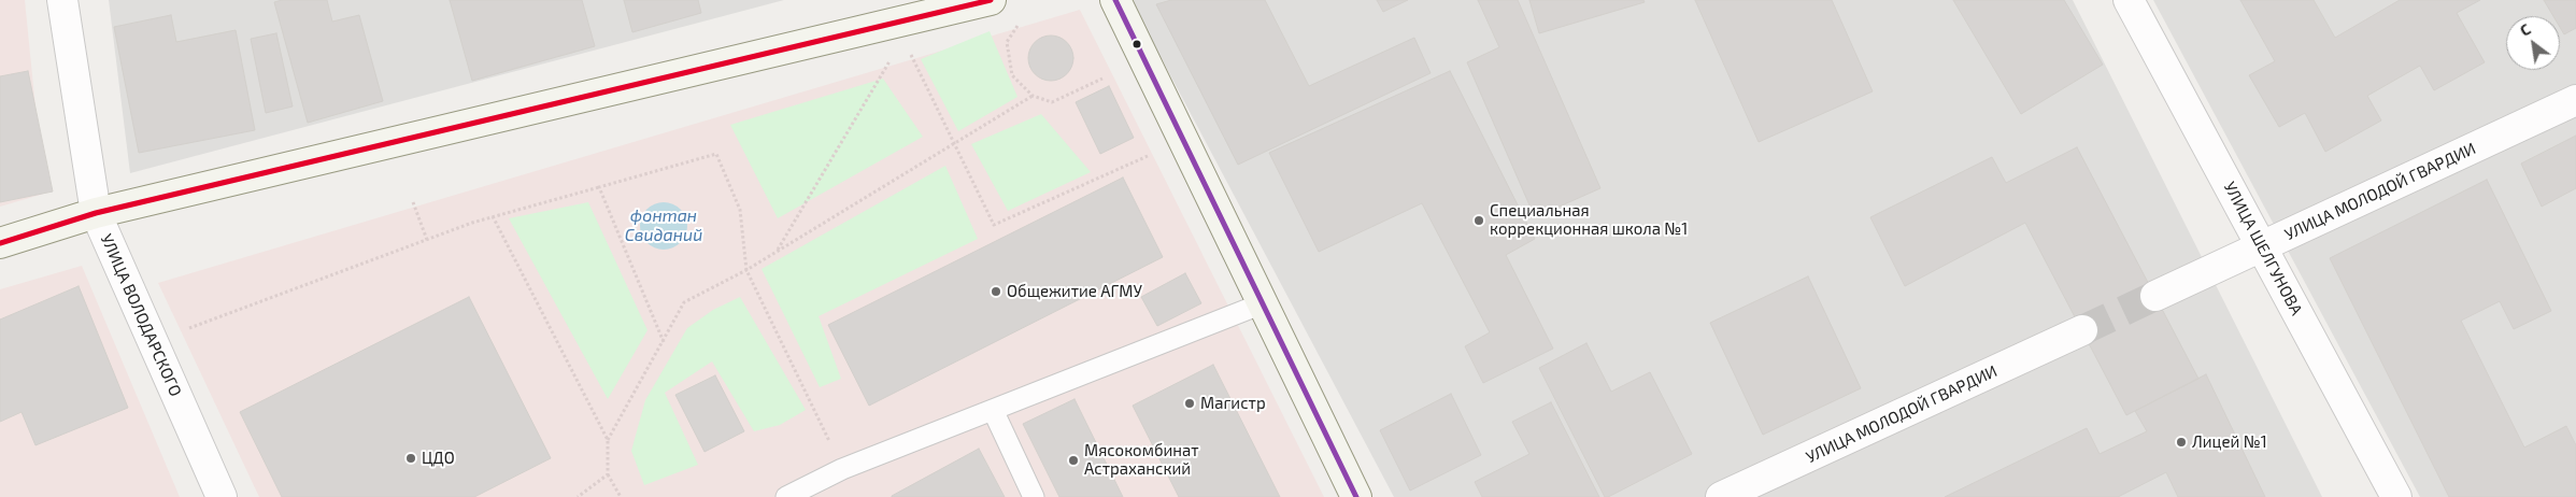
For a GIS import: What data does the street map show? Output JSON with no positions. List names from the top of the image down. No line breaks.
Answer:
{"streets":{"street":["УЛИЦА МОЛОДОЙ ГВАРДИИ","УЛИЦА ШЕЛГУНОВА","УЛИЦА ВОЛОДАРСКОГО"]},"crossings":[["УЛИЦА МОЛОДОЙ ГВАРДИИ","УЛИЦА ШЕЛГУНОВА"]],"water":["фонтан Свиданий"],"places":["Специальная коррекционная школа №1","Общежитие АГМУ","Магистр","Лицей №1","ЦДО","Мясокомбинат Астраханский"],"north":"top left"}
